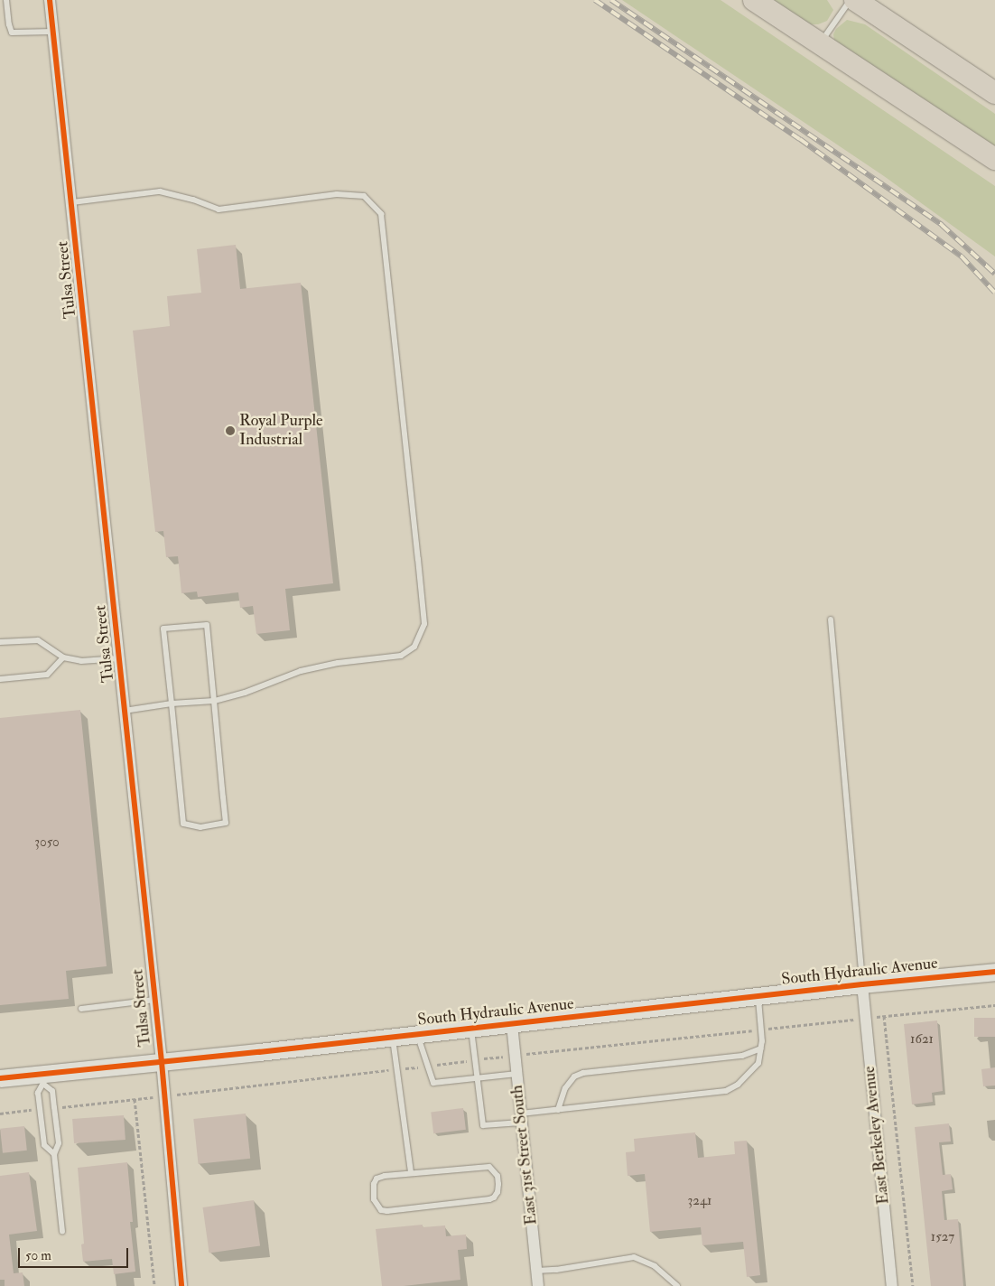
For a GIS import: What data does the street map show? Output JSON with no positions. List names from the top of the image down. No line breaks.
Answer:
{"streets":{"street":["Tulsa Street","South Hydraulic Avenue","East Berkeley Avenue","East 31st Street South"]},"crossings":[["Tulsa Street","South Hydraulic Avenue"],["South Hydraulic Avenue","East Berkeley Avenue"],["South Hydraulic Avenue","East 31st Street South"]],"places":["Royal Purple Industrial"],"house_numbers":["3050","1621","3241","1527"],"scale_bar":"50 m"}
